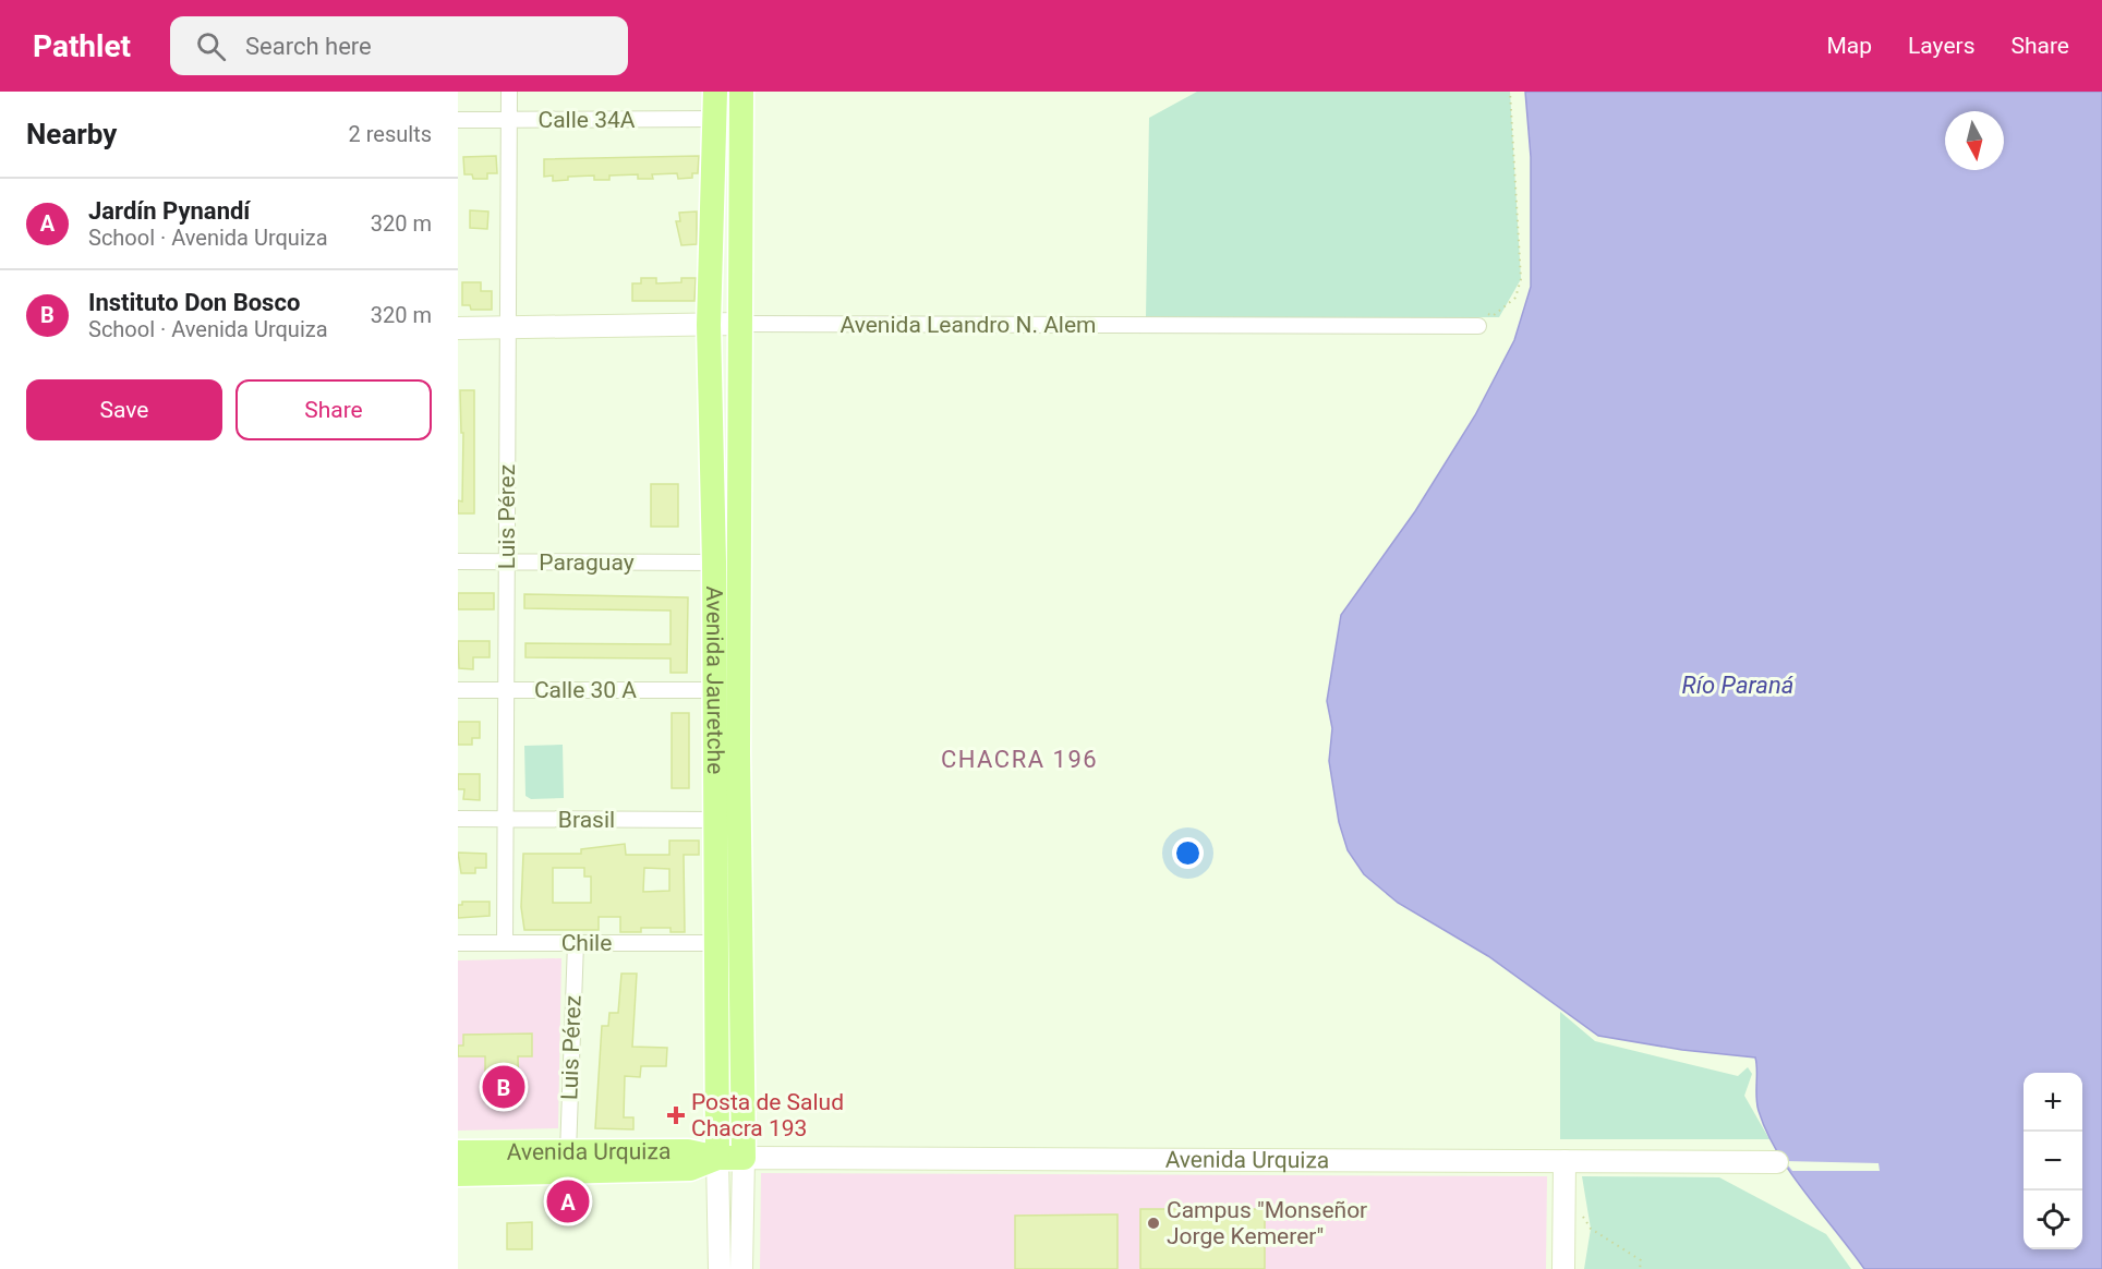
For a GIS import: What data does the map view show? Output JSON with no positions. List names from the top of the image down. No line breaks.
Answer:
{"streets":{"main road":["Avenida Leandro N. Alem","Avenida Jauretche","Avenida Urquiza"],"street":["Calle 34A","Luis Pérez","Paraguay","Calle 30 A","Brasil","Chile"]},"crossings":[["Calle 34A","Luis Pérez"],["Calle 34A","Avenida Jauretche"],["Avenida Leandro N. Alem","Luis Pérez"],["Avenida Leandro N. Alem","Avenida Jauretche"],["Luis Pérez","Paraguay"],["Luis Pérez","Calle 30 A"],["Luis Pérez","Brasil"],["Luis Pérez","Chile"],["Luis Pérez","Avenida Urquiza"],["Paraguay","Avenida Jauretche"],["Avenida Jauretche","Calle 30 A"],["Avenida Jauretche","Brasil"],["Avenida Jauretche","Chile"],["Avenida Jauretche","Avenida Urquiza"]],"districts":["CHACRA 196"],"water":["Río Paraná"],"places":{"health":["Posta de Salud Chacra 193"],"other":["Campus \"Monseñor Jorge Kemerer\""]},"north":"bottom","page":{"header":"Pathlet","search":"Search here","nav":["Map","Layers","Share"],"heading":["Nearby","2 results"],"list":[{"mark":"A","name":"Jardín Pynandí","note":"School · Avenida Urquiza","value":"320 m"},{"mark":"B","name":"Instituto Don Bosco","note":"School · Avenida Urquiza","value":"320 m"}],"buttons":["Save","Share"],"pins":["B","A"],"map_buttons":["+","−"]}}
